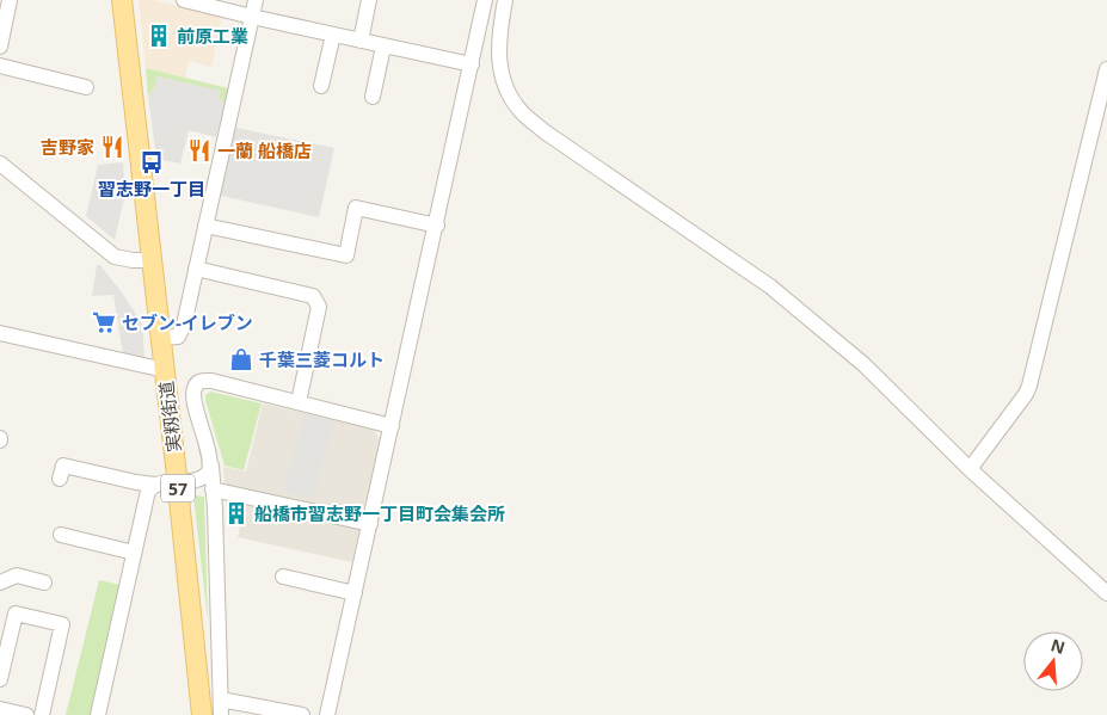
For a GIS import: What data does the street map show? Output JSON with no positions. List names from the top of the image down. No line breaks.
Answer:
{"streets":{"main road":["実籾街道","57"]},"places":{"building":["前原工業","船橋市習志野一丁目町会集会所"],"restaurant":["吉野家","一蘭 船橋店"],"bus stop":["習志野一丁目"],"supermarket":["セブン-イレブン"],"shop":["千葉三菱コルト"]},"north":"top"}
